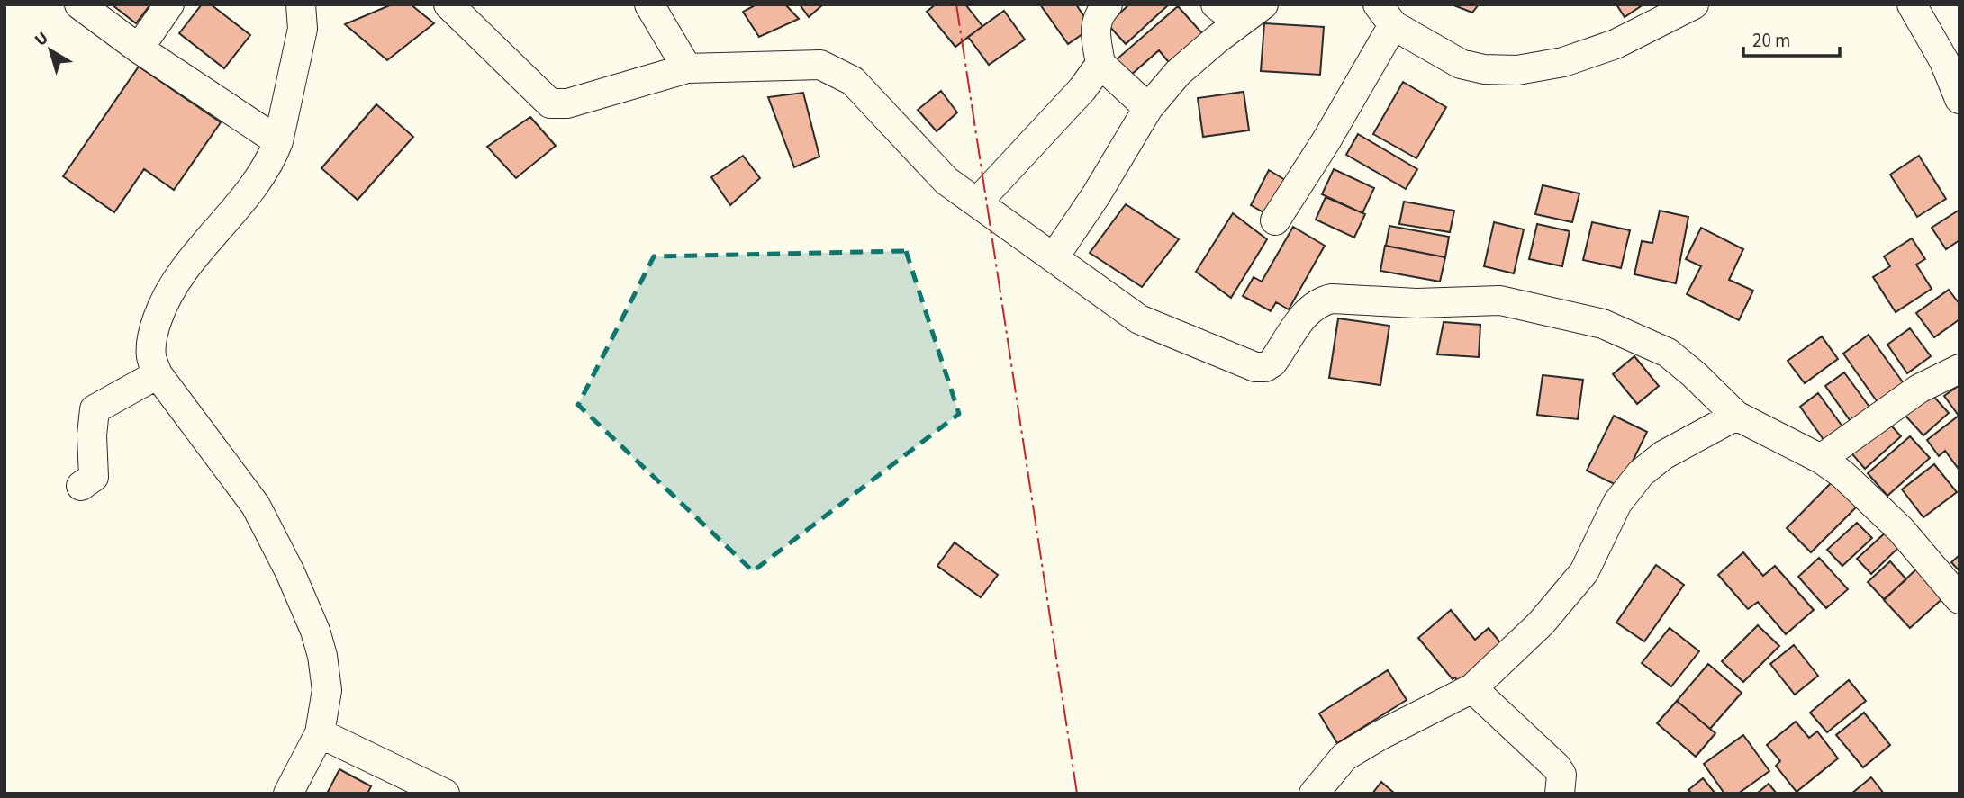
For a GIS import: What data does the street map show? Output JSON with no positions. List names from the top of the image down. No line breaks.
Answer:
{"scale_bar":"20 m","north":"top left"}
